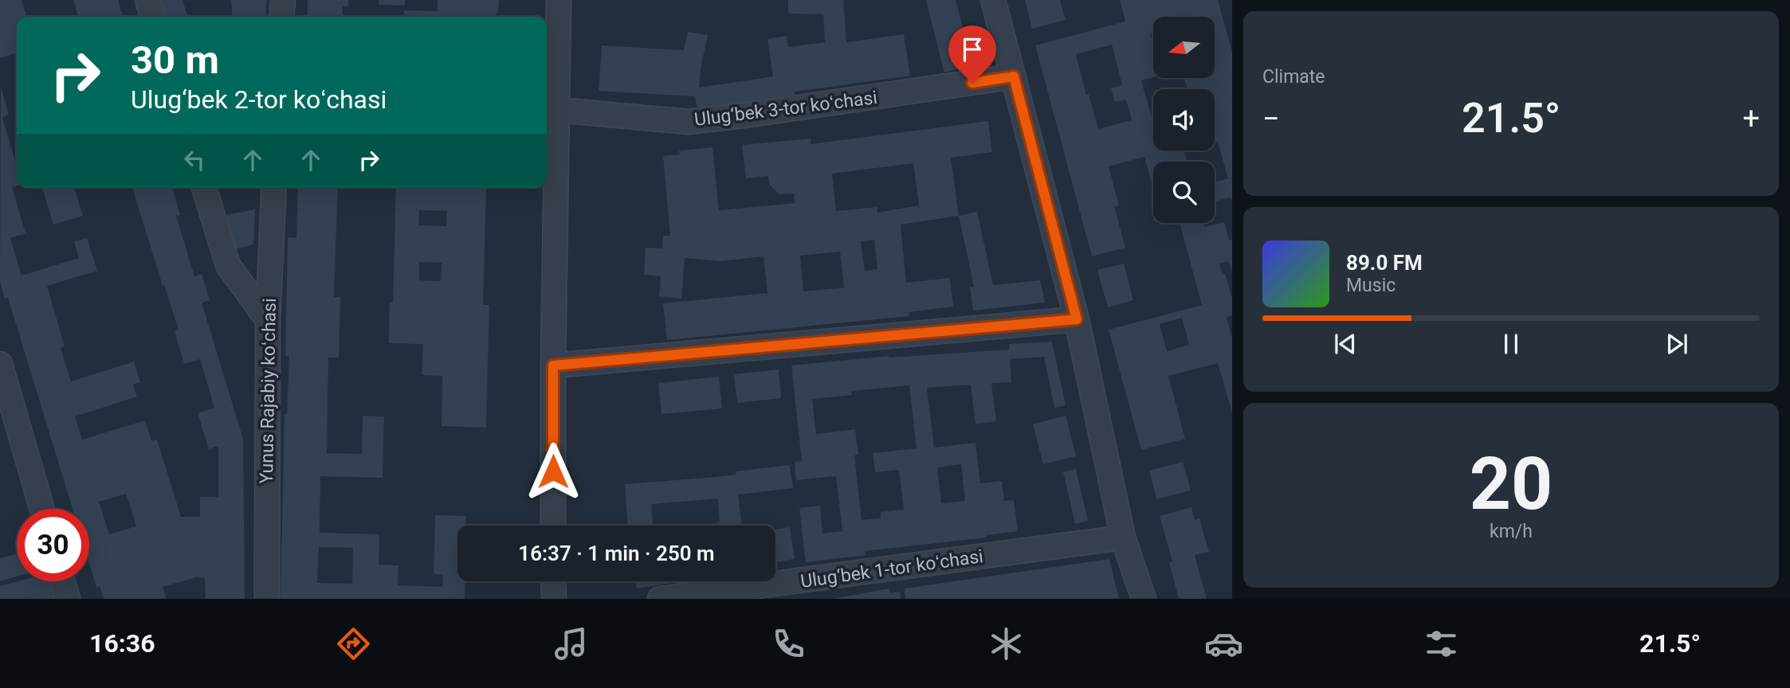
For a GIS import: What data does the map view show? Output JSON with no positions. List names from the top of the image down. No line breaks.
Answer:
{"streets":{"street":["Ulug‘bek 3-tor koʻchasi","Yunus Rajabiy koʻchasi","Ulug‘bek 1-tor koʻchasi"]},"north":"left","page":{"tile":["Climate",["20","km/h"]],"turn":["30 m","Ulug‘bek 2-tor koʻchasi"],"heat":["−","21.5°","+"],"song":["89.0 FM","Music"],"limit":"30","trip":"16:37 · 1 min · 250 m","tabs":["16:36","21.5°"]}}
